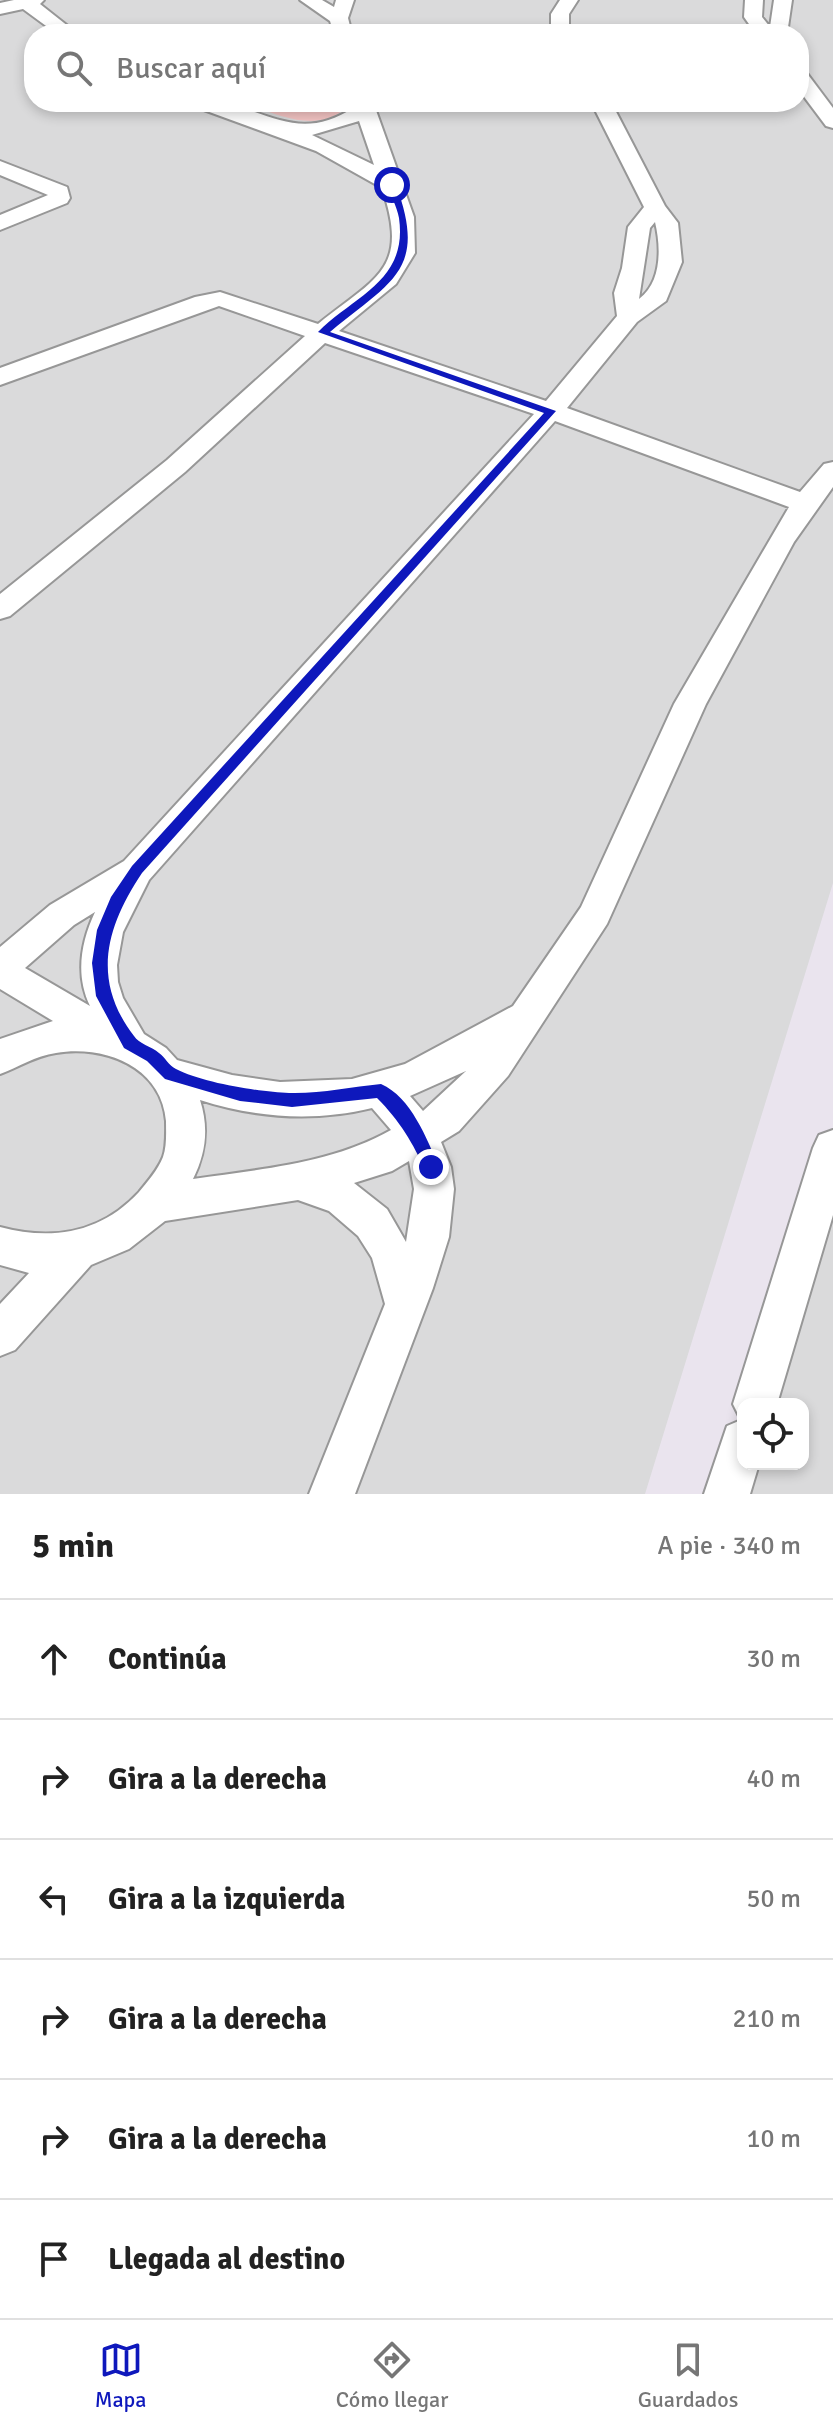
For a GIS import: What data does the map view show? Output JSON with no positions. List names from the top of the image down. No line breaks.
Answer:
{"page":{"search":"Buscar aquí","heading":["5 min","A pie · 340 m"],"list":[["Continúa","30 m"],["Gira a la derecha","40 m"],["Gira a la izquierda","50 m"],["Gira a la derecha","210 m"],["Gira a la derecha","10 m"],"Llegada al destino"],"nav":["Mapa","Cómo llegar","Guardados"]}}
